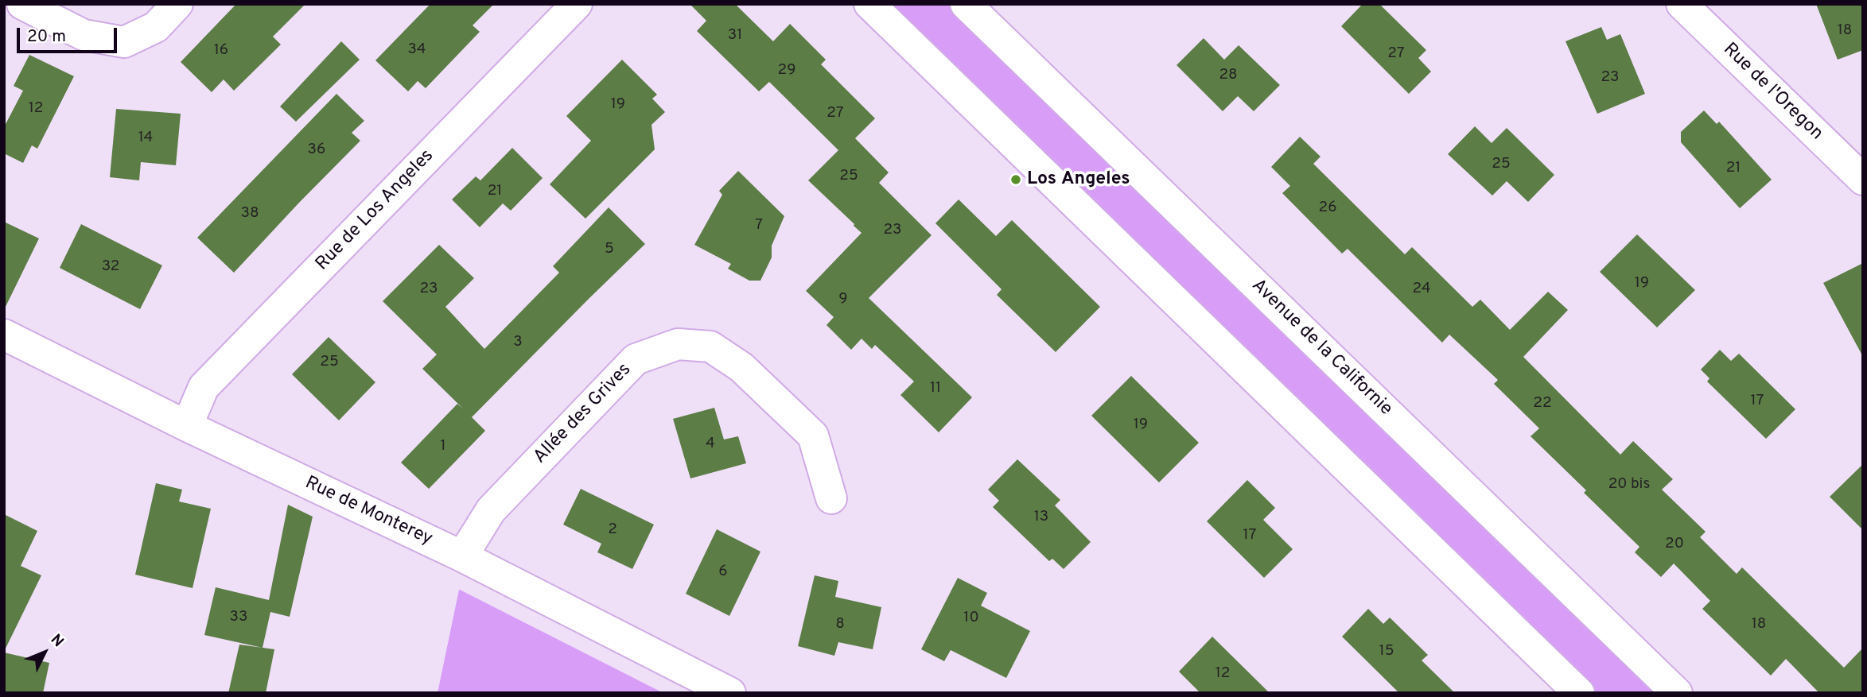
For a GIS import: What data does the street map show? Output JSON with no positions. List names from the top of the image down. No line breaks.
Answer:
{"streets":{"street":["Rue de l'Oregon","Rue de Los Angeles","Avenue de la Californie","Allée des Grives","Rue de Monterey"]},"crossings":[["Rue de Los Angeles","Rue de Monterey"],["Allée des Grives","Rue de Monterey"]],"places":["Los Angeles"],"house_numbers":["18","31","34","16","27","29","28","23","19","12","27","14","36","25","21","25","21","26","38","7","23","5","32","19","23","24","9","3","25","11","17","22","19","4","1","20 bis","13","2","17","20","6","33","10","8","18","15","12"],"scale_bar":"20 m","north":"top right"}
